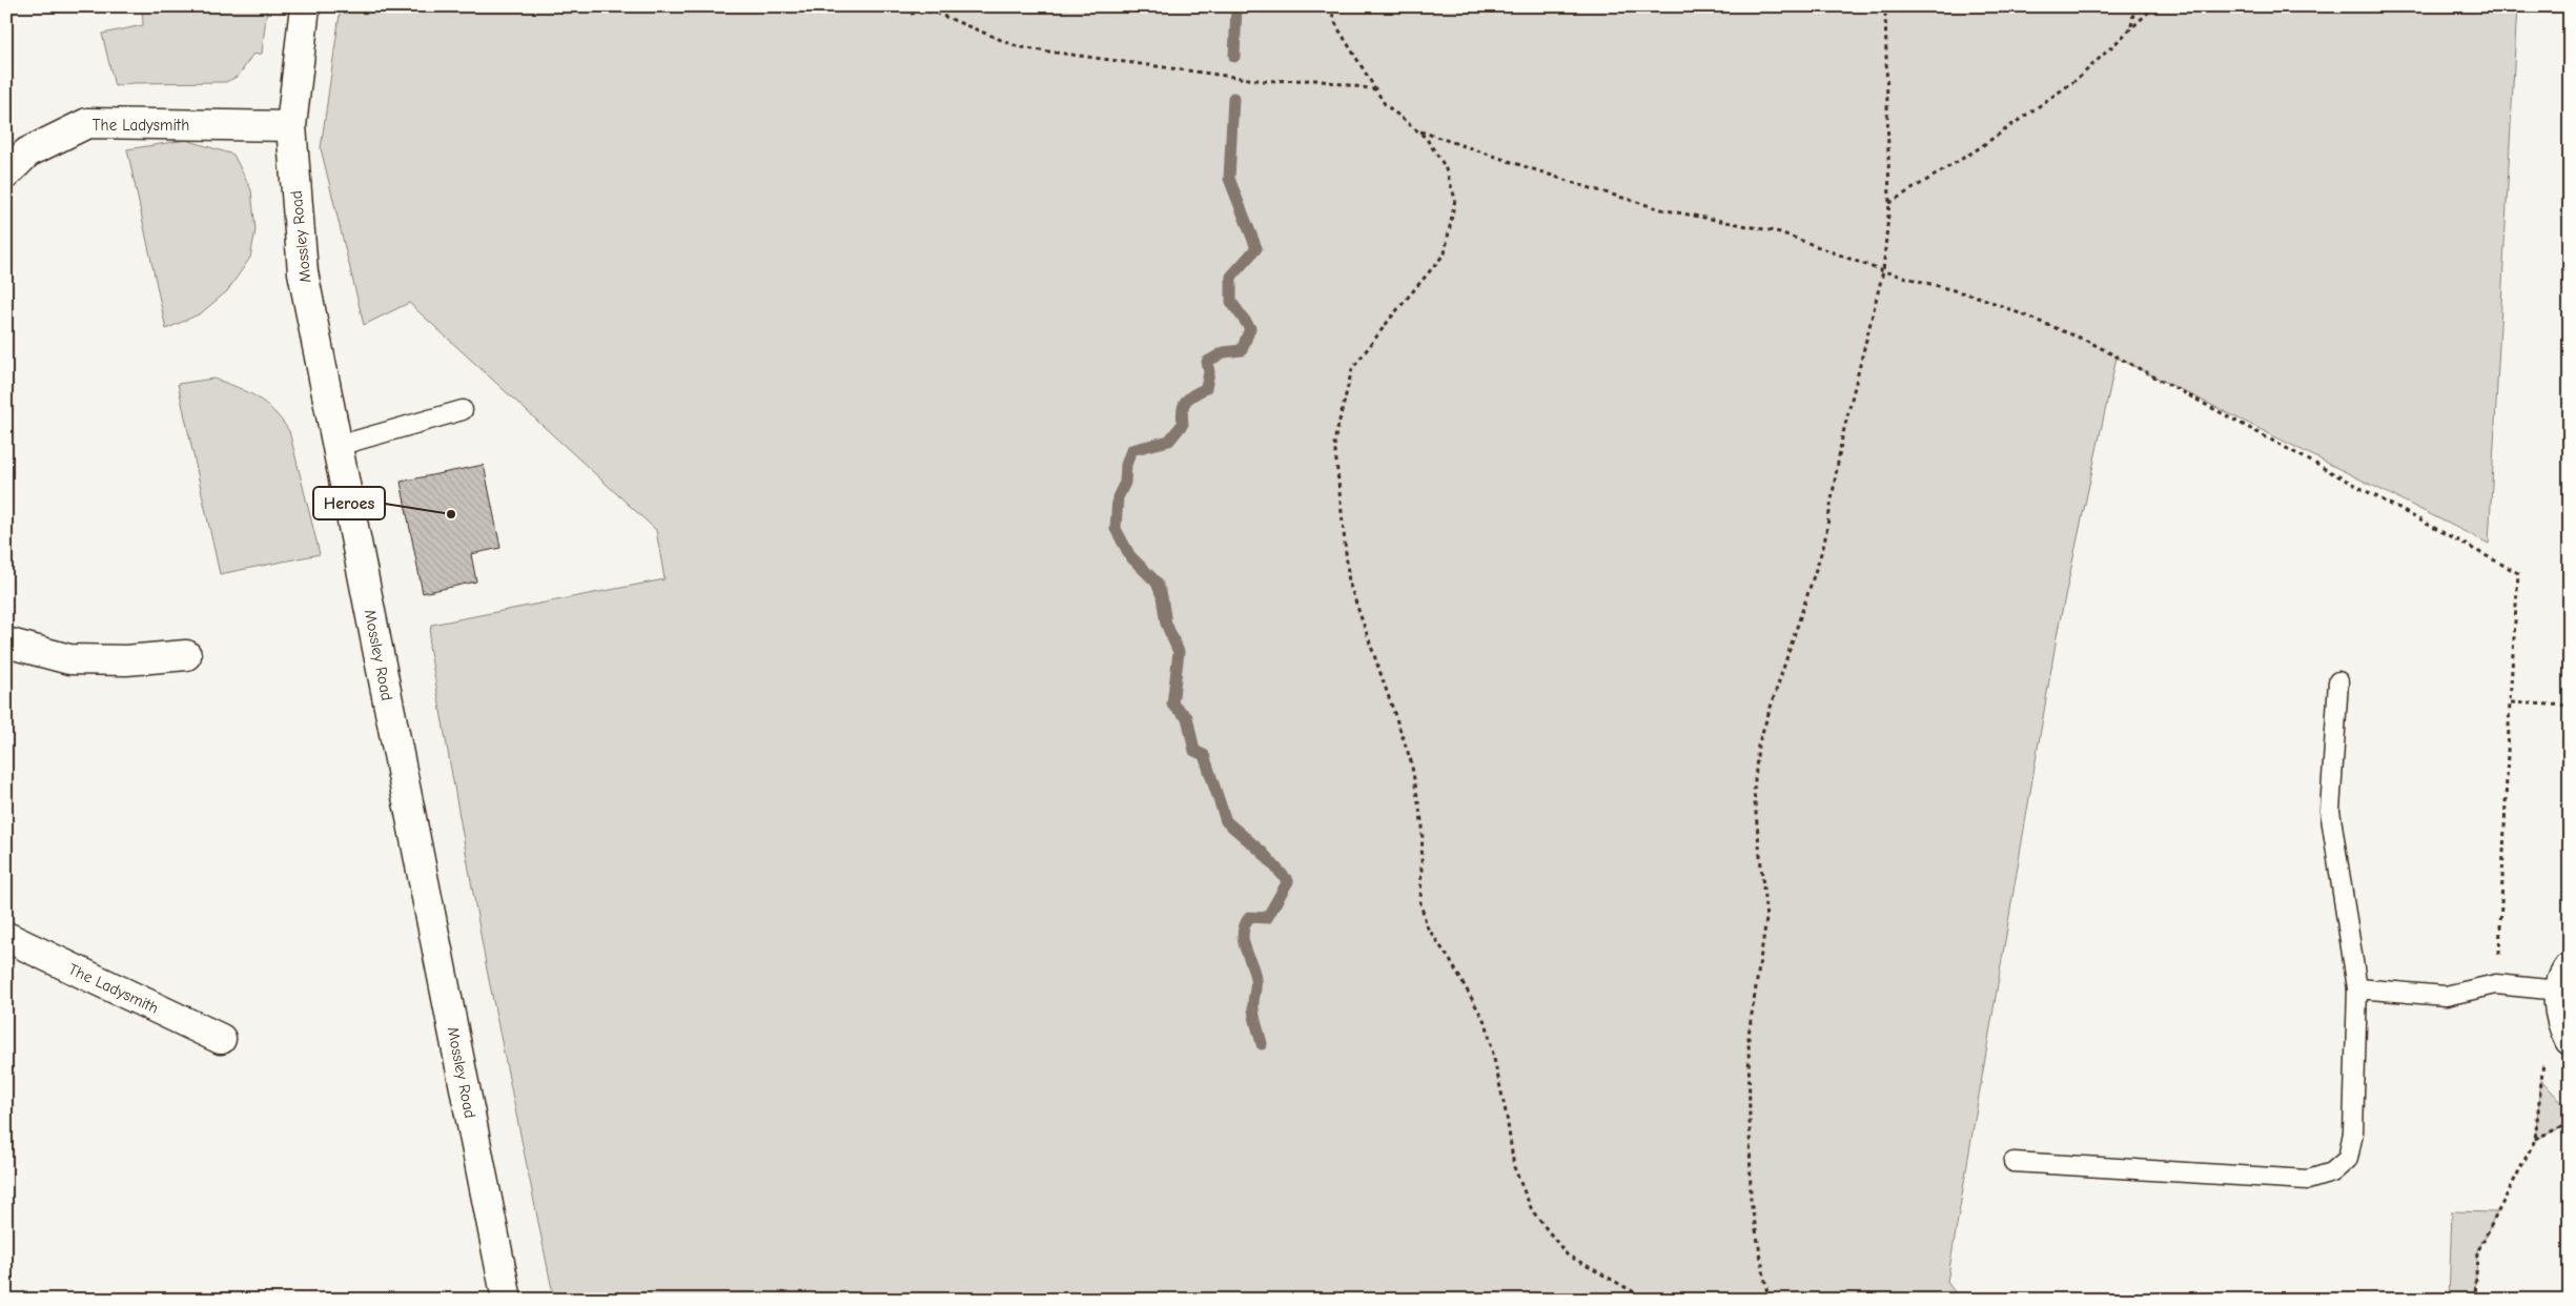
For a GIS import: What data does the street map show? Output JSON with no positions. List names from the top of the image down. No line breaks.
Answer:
{"streets":{"main road":["The Ladysmith","Mossley Road"]},"crossings":[["The Ladysmith","Mossley Road"]],"places":["Heroes"]}
